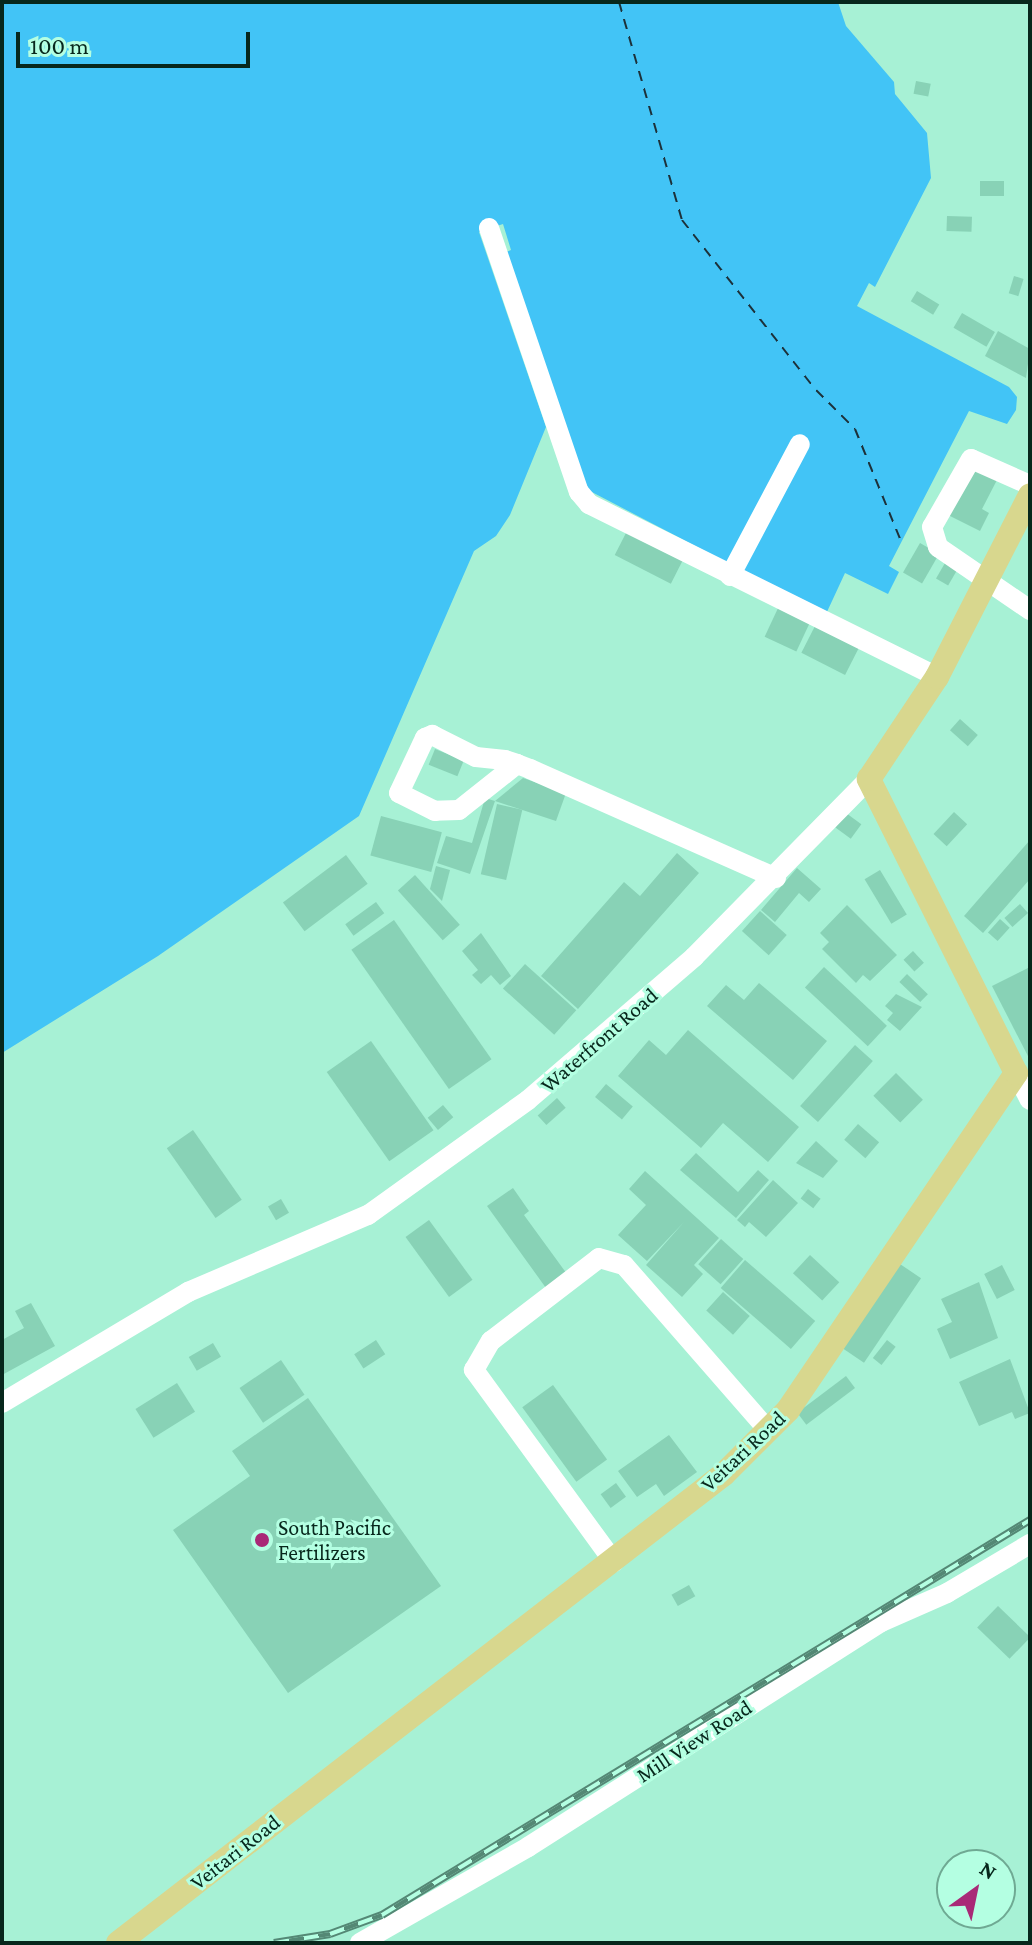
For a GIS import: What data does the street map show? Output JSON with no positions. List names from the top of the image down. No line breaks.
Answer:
{"streets":{"main road":["Waterfront Road","Veitari Road"],"street":["Mill View Road"]},"places":["South Pacific Fertilizers"],"scale_bar":"100 m","north":"top right"}
